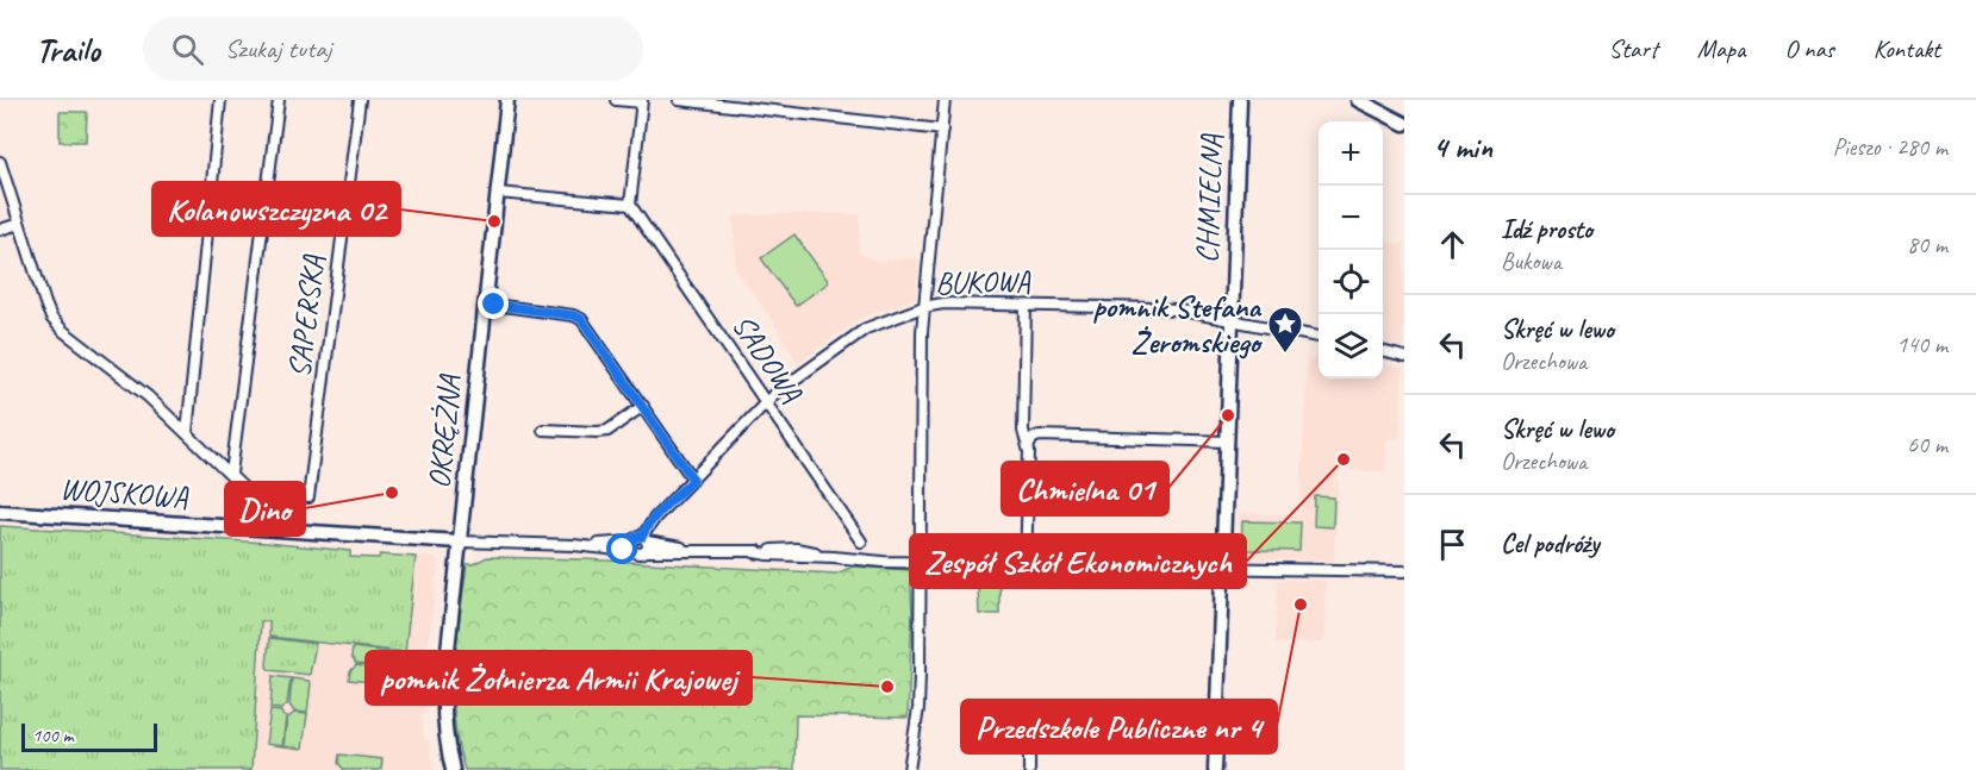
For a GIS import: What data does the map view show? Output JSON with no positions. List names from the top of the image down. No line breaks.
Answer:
{"streets":{"street":["CHMIELNA","BUKOWA","SAPERSKA","SADOWA","OKRĘŻNA","WOJSKOWA"]},"crossings":[["CHMIELNA","BUKOWA"],["BUKOWA","SADOWA"],["OKRĘŻNA","WOJSKOWA"]],"places":{"other":["Kolanowszczyzna 02","Chmielna 01","Zespół Szkół Ekonomicznych","Dino","Przedszkole Publiczne nr 4","pomnik Żołnierza Armii Krajowej"],"place":["pomnik Stefana Żeromskiego"]},"scale_bar":"100 m","page":{"header":"Trailo","search":"Szukaj tutaj","nav":["Start","Mapa","O nas","Kontakt"],"heading":["4 min","Pieszo · 280 m"],"map_buttons":["+","−"],"list":[["Idź prosto","Bukowa","80 m"],["Skręć w lewo","Orzechowa","140 m"],["Skręć w lewo","Orzechowa","60 m"],"Cel podróży"],"scale":"100 m"}}
